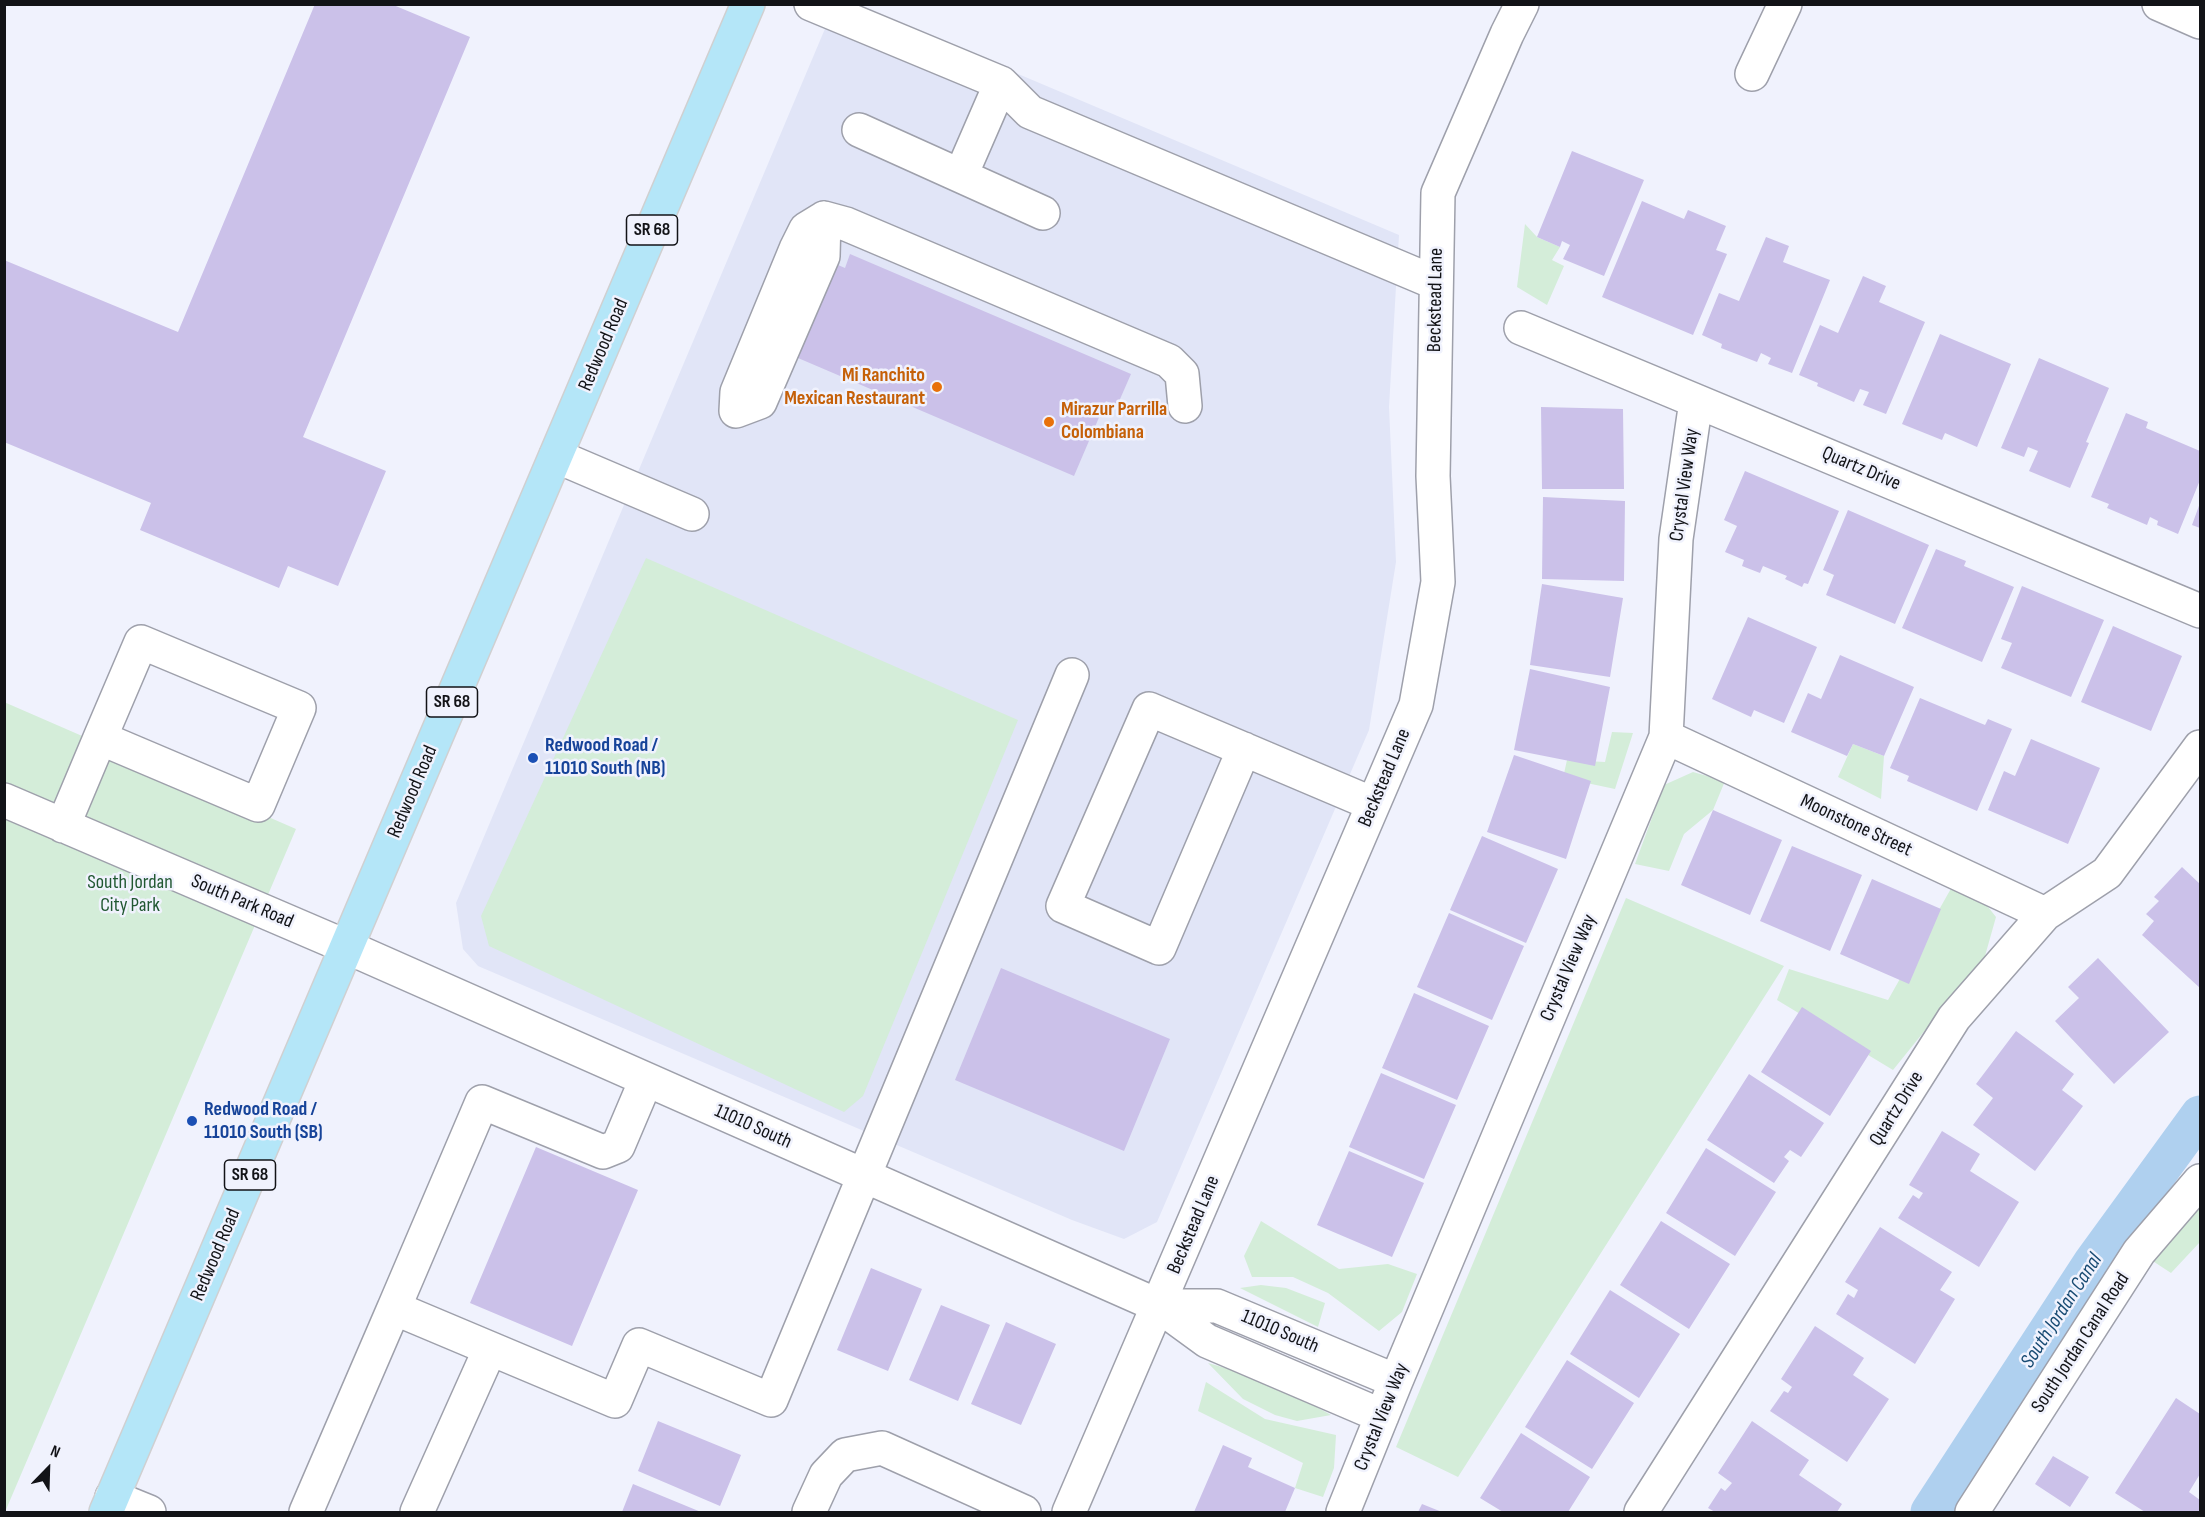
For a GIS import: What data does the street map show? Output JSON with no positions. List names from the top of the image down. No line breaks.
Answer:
{"streets":{"main road":["SR 68","Redwood Road"],"street":["Beckstead Lane","Quartz Drive","Crystal View Way","Moonstone Street","South Park Road","11010 South","South Jordan Canal Road"]},"crossings":[["Beckstead Lane","11010 South"],["Redwood Road","South Park Road"],["Redwood Road","11010 South"],["Quartz Drive","Crystal View Way"],["Quartz Drive","Moonstone Street"],["Crystal View Way","Moonstone Street"],["Crystal View Way","11010 South"],["South Park Road","11010 South"]],"water":["South Jordan Canal"],"parks":["South Jordan City Park"],"places":["Mi Ranchito Mexican Restaurant","Mirazur Parrilla Colombiana","Redwood Road / 11010 South (NB)","Redwood Road / 11010 South (SB)"],"north":"top right"}
